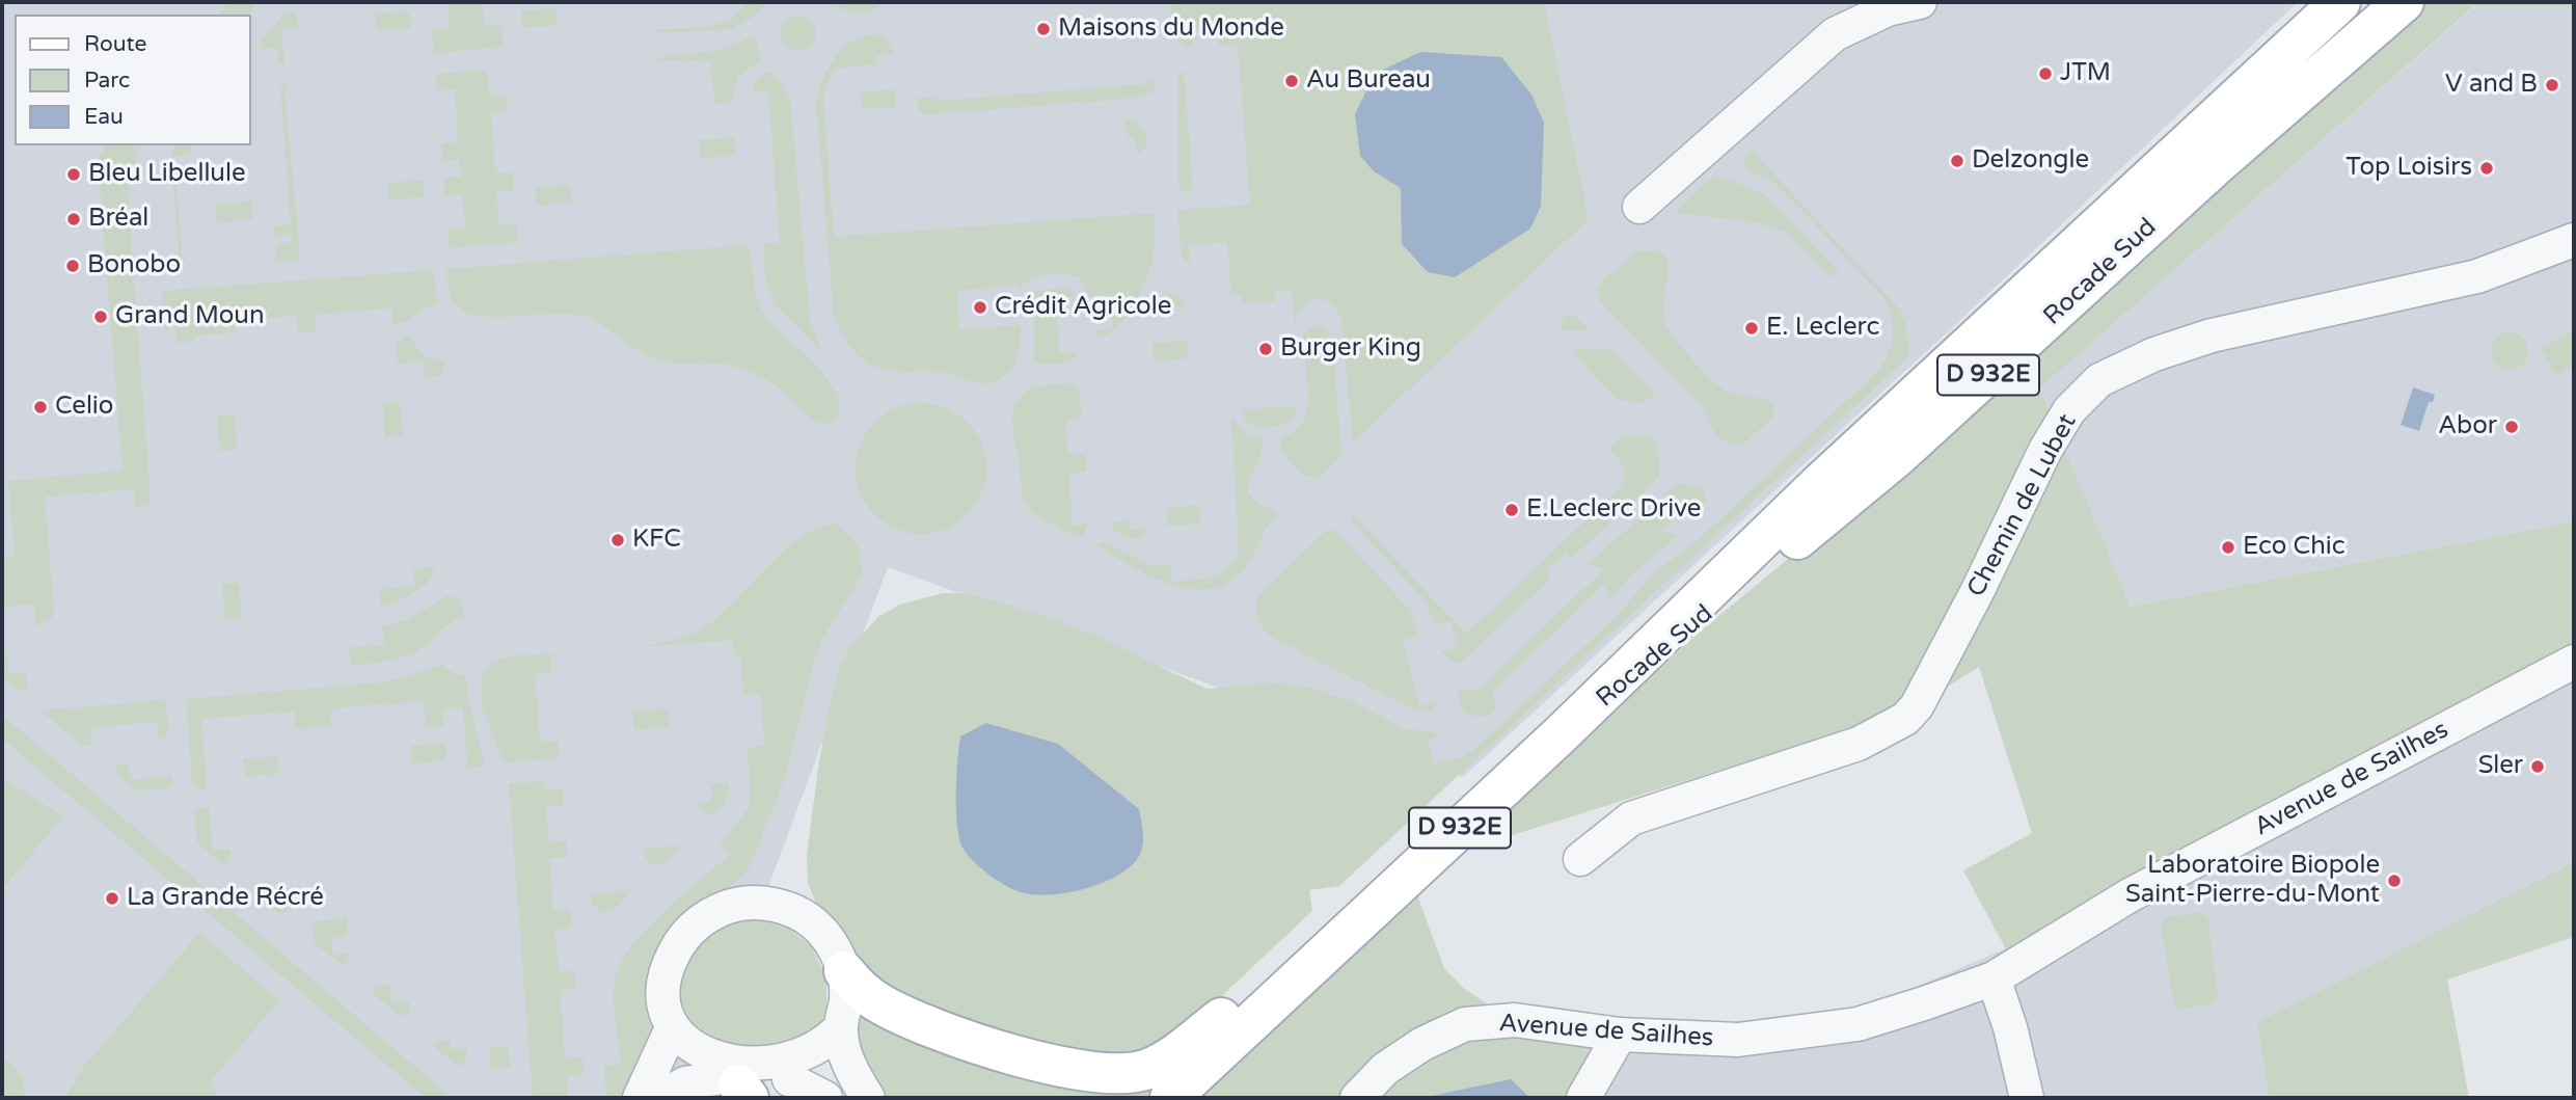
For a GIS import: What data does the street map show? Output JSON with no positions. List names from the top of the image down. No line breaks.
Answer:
{"streets":{"main road":["Rocade Sud","D 932E"],"street":["Chemin de Lubet","Avenue de Sailhes"]},"places":["Maisons du Monde","JTM","Au Bureau","V and B","Delzongle","Top Loisirs","Bleu Libellule","Bréal","Bonobo","Crédit Agricole","Grand Moun","E. Leclerc","Burger King","Celio","Abor","E.Leclerc Drive","KFC","Eco Chic","Sler","Laboratoire Biopole Saint-Pierre-du-Mont","La Grande Récré"],"legend":["Route","Parc","Eau"]}
